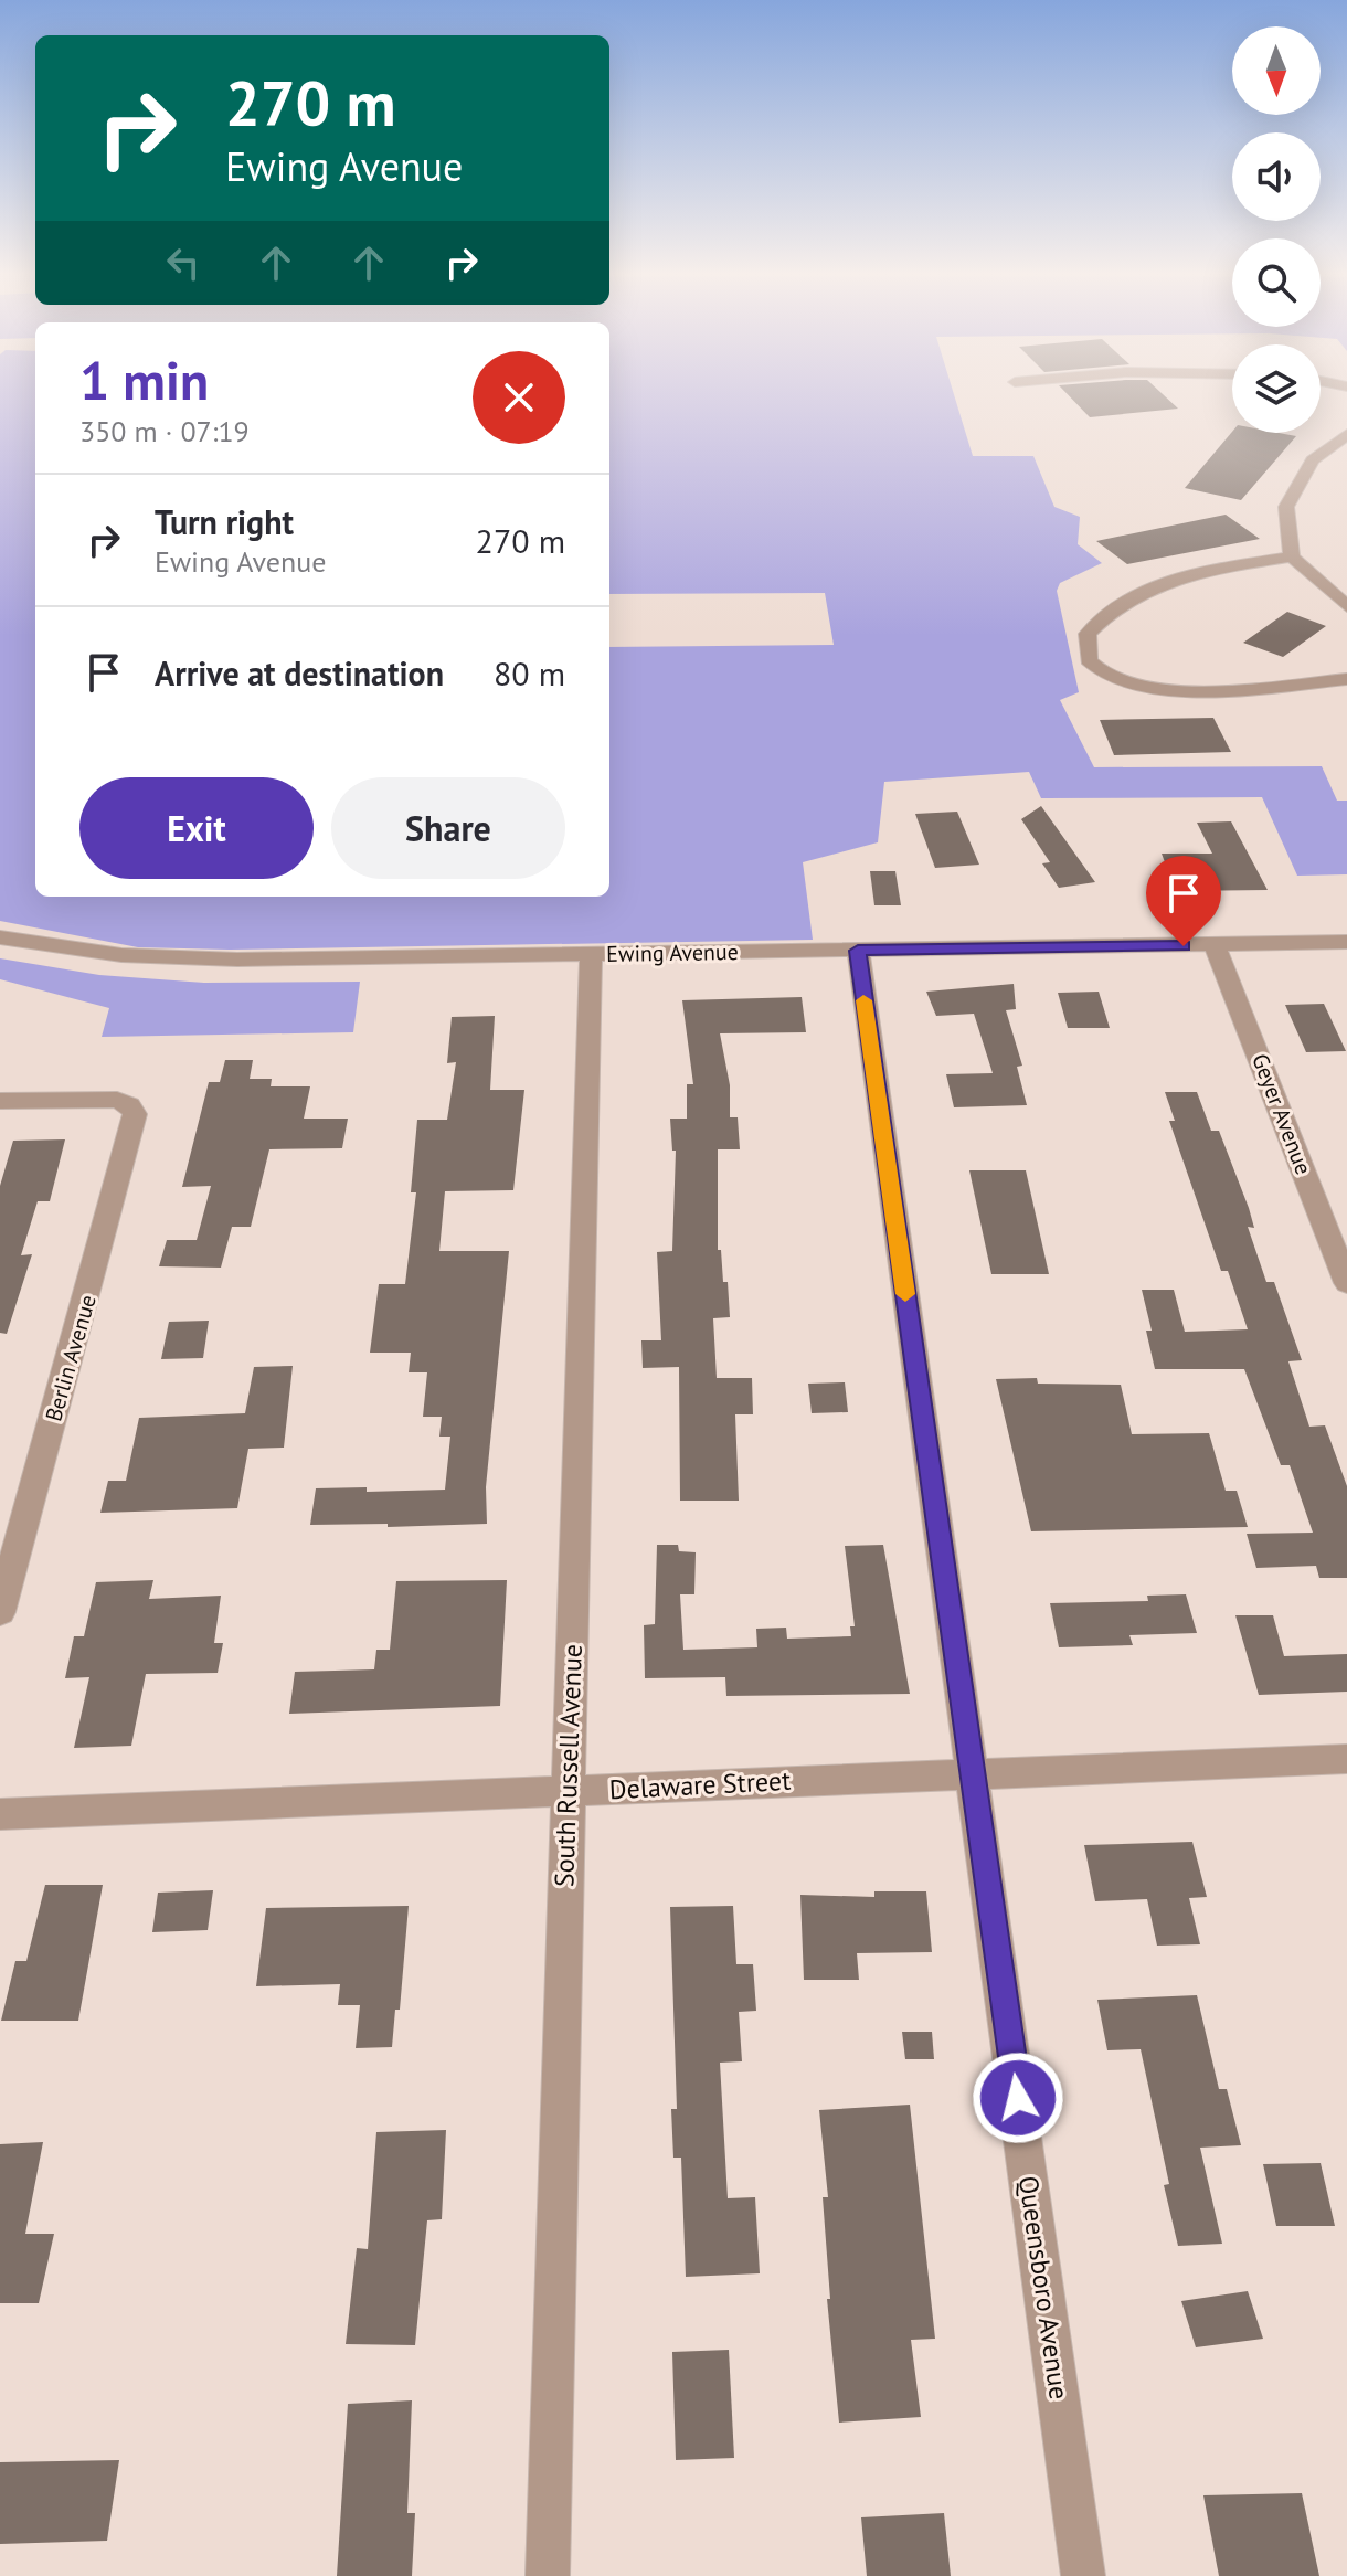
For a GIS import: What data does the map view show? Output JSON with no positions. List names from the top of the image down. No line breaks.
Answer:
{"streets":{"street":["Ewing Avenue","Geyer Avenue","Berlin Avenue","South Russell Avenue","Delaware Street","Queensboro Avenue"]},"crossings":[["Ewing Avenue","Geyer Avenue"],["Ewing Avenue","South Russell Avenue"],["Ewing Avenue","Queensboro Avenue"],["South Russell Avenue","Delaware Street"],["Delaware Street","Queensboro Avenue"]],"north":"bottom","page":{"turn":["270 m","Ewing Avenue"],"heading":["1 min","350 m · 07:19"],"list":[{"name":"Turn right","note":"Ewing Avenue","value":"270 m"},{"name":"Arrive at destination","value":"80 m"}],"buttons":["Exit","Share"]}}
